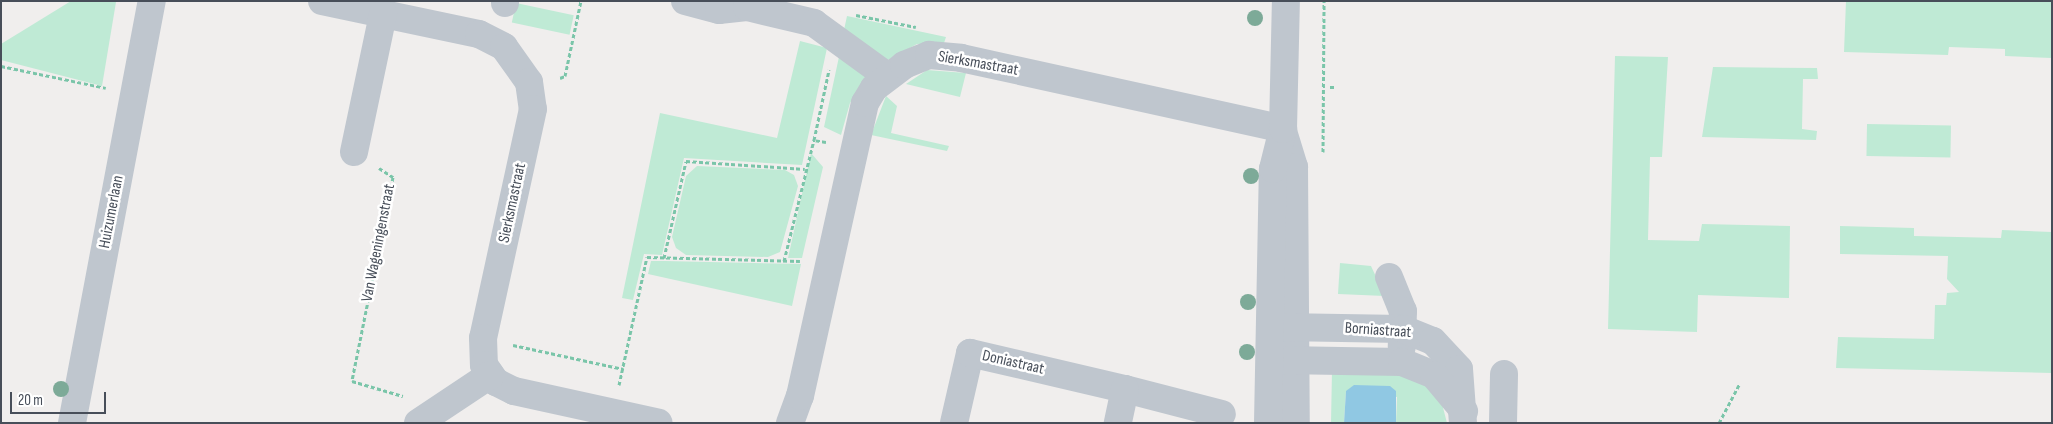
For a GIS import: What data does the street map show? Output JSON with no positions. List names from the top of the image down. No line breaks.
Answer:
{"streets":{"street":["Sierksmastraat","Huizumerlaan","Borniastraat","Doniastraat"],"path":["Van Wageningenstraat"]},"scale_bar":"20 m"}
